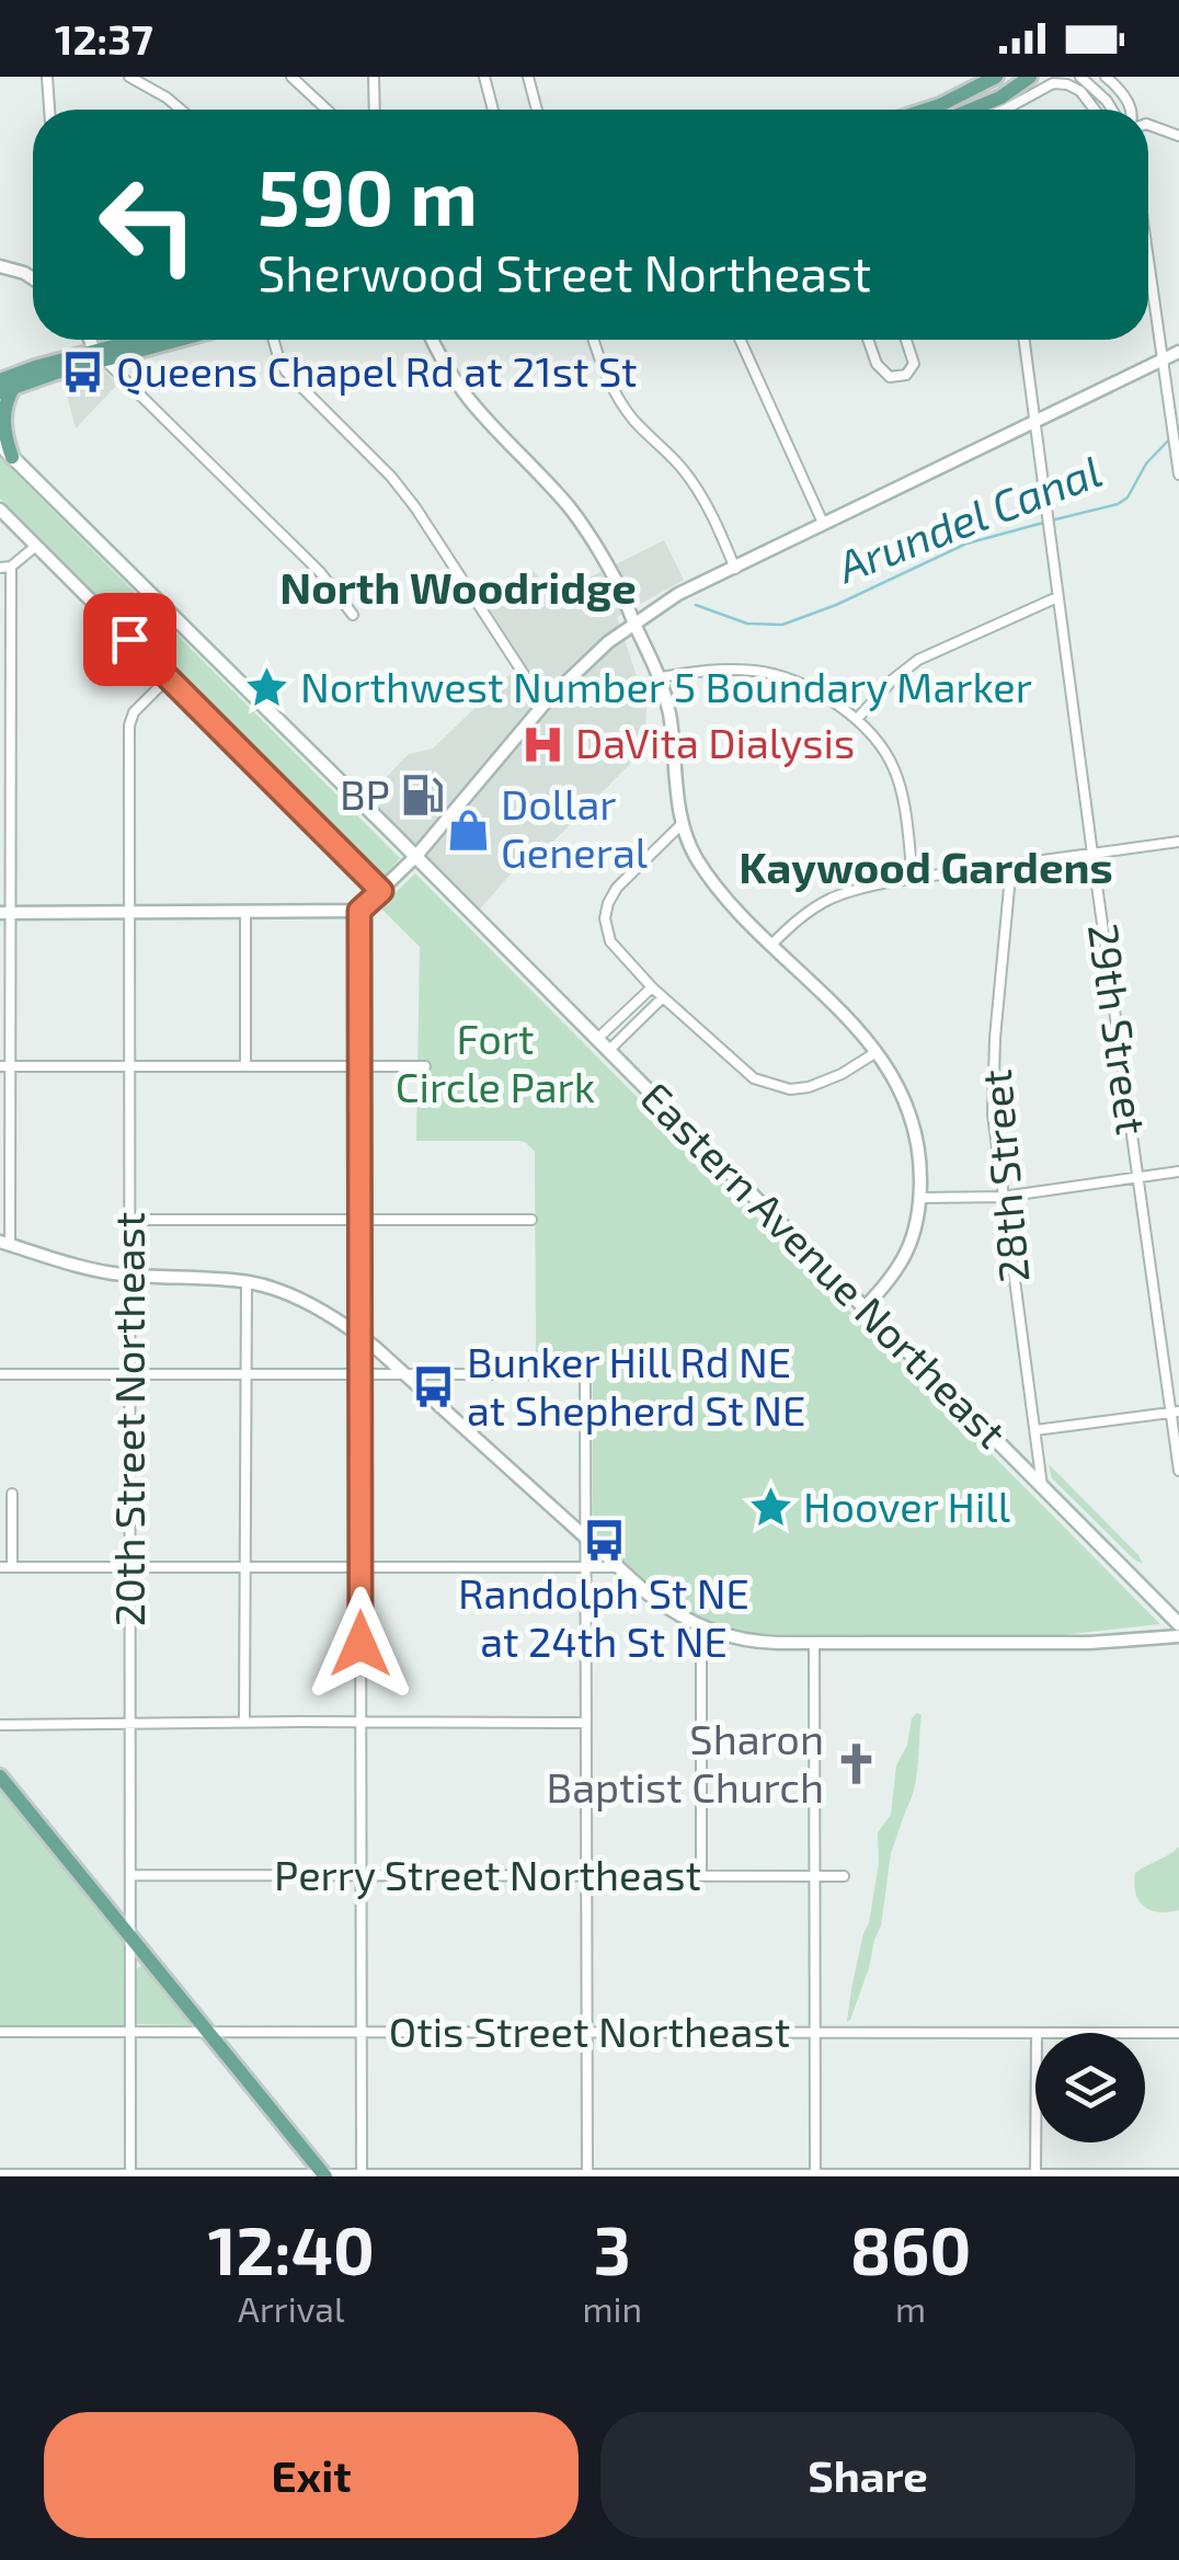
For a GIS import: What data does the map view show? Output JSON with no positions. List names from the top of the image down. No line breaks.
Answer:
{"streets":{"main road":["Eastern Avenue Northeast"],"street":["29th Street","28th Street","20th Street Northeast","Perry Street Northeast","Otis Street Northeast"]},"crossings":[["28th Street","Eastern Avenue Northeast"],["20th Street Northeast","Perry Street Northeast"],["20th Street Northeast","Otis Street Northeast"]],"districts":["North Woodridge","Kaywood Gardens"],"water":["Arundel Canal"],"parks":["Fort Circle Park"],"places":{"bus stop":["Queens Chapel Rd at 21st St","Bunker Hill Rd NE at Shepherd St NE","Randolph St NE at 24th St NE"],"place":["Northwest Number 5 Boundary Marker","Hoover Hill"],"hospital":["DaVita Dialysis"],"fuel station":["BP"],"shop":["Dollar General"],"church":["Sharon Baptist Church"]},"page":{"status":"12:37","turn":["590 m","Sherwood Street Northeast"],"eta":["12:40","Arrival","3","min","860","m"],"buttons":["Exit","Share"]}}
